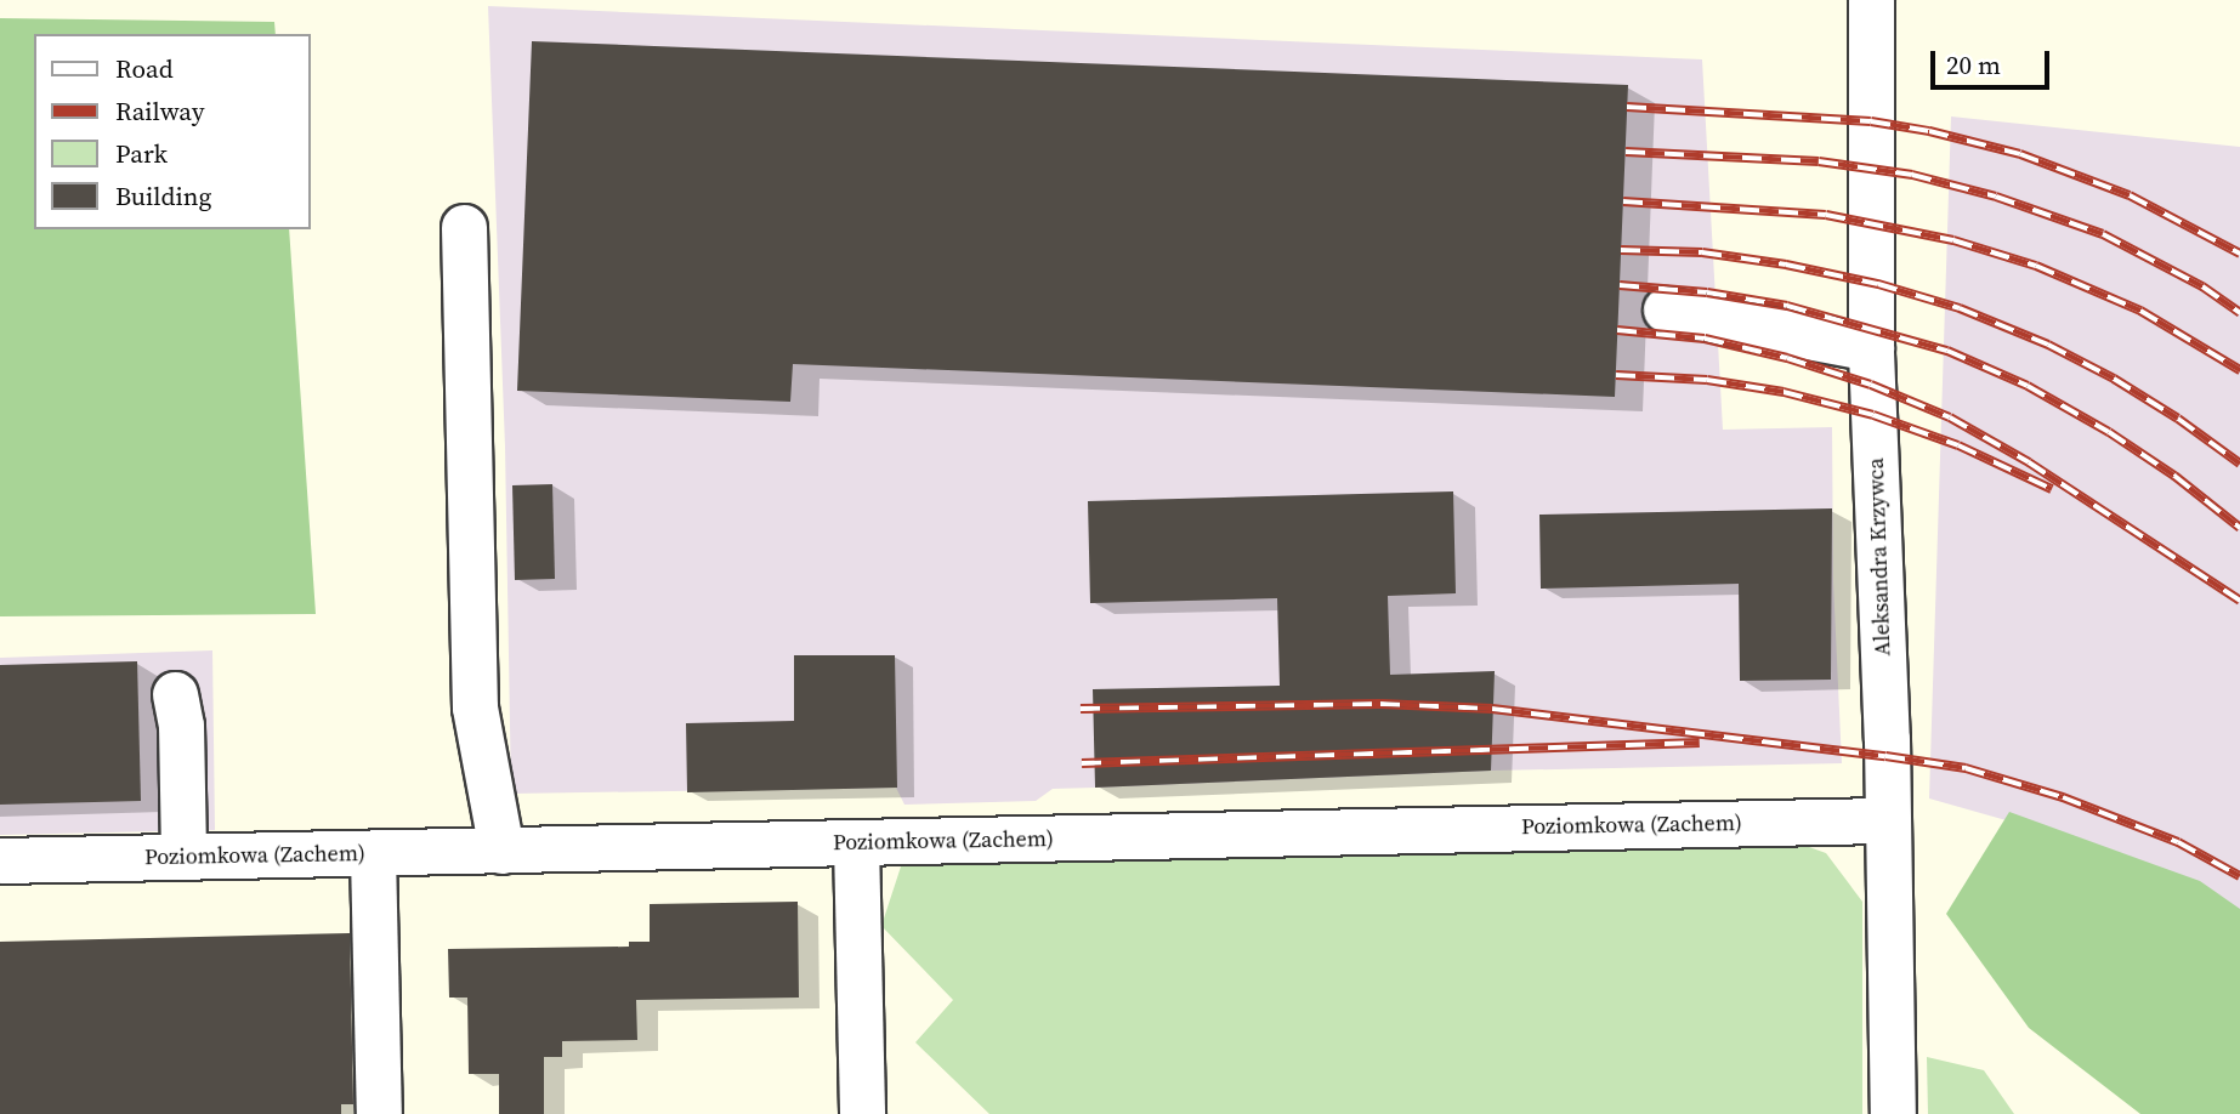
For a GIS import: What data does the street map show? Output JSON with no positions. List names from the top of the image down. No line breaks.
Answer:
{"streets":{"street":["Aleksandra Krzywca","Poziomkowa (Zachem)"]},"crossings":[["Aleksandra Krzywca","Poziomkowa (Zachem)"]],"legend":["Road","Railway","Park","Building"],"scale_bar":"20 m"}
